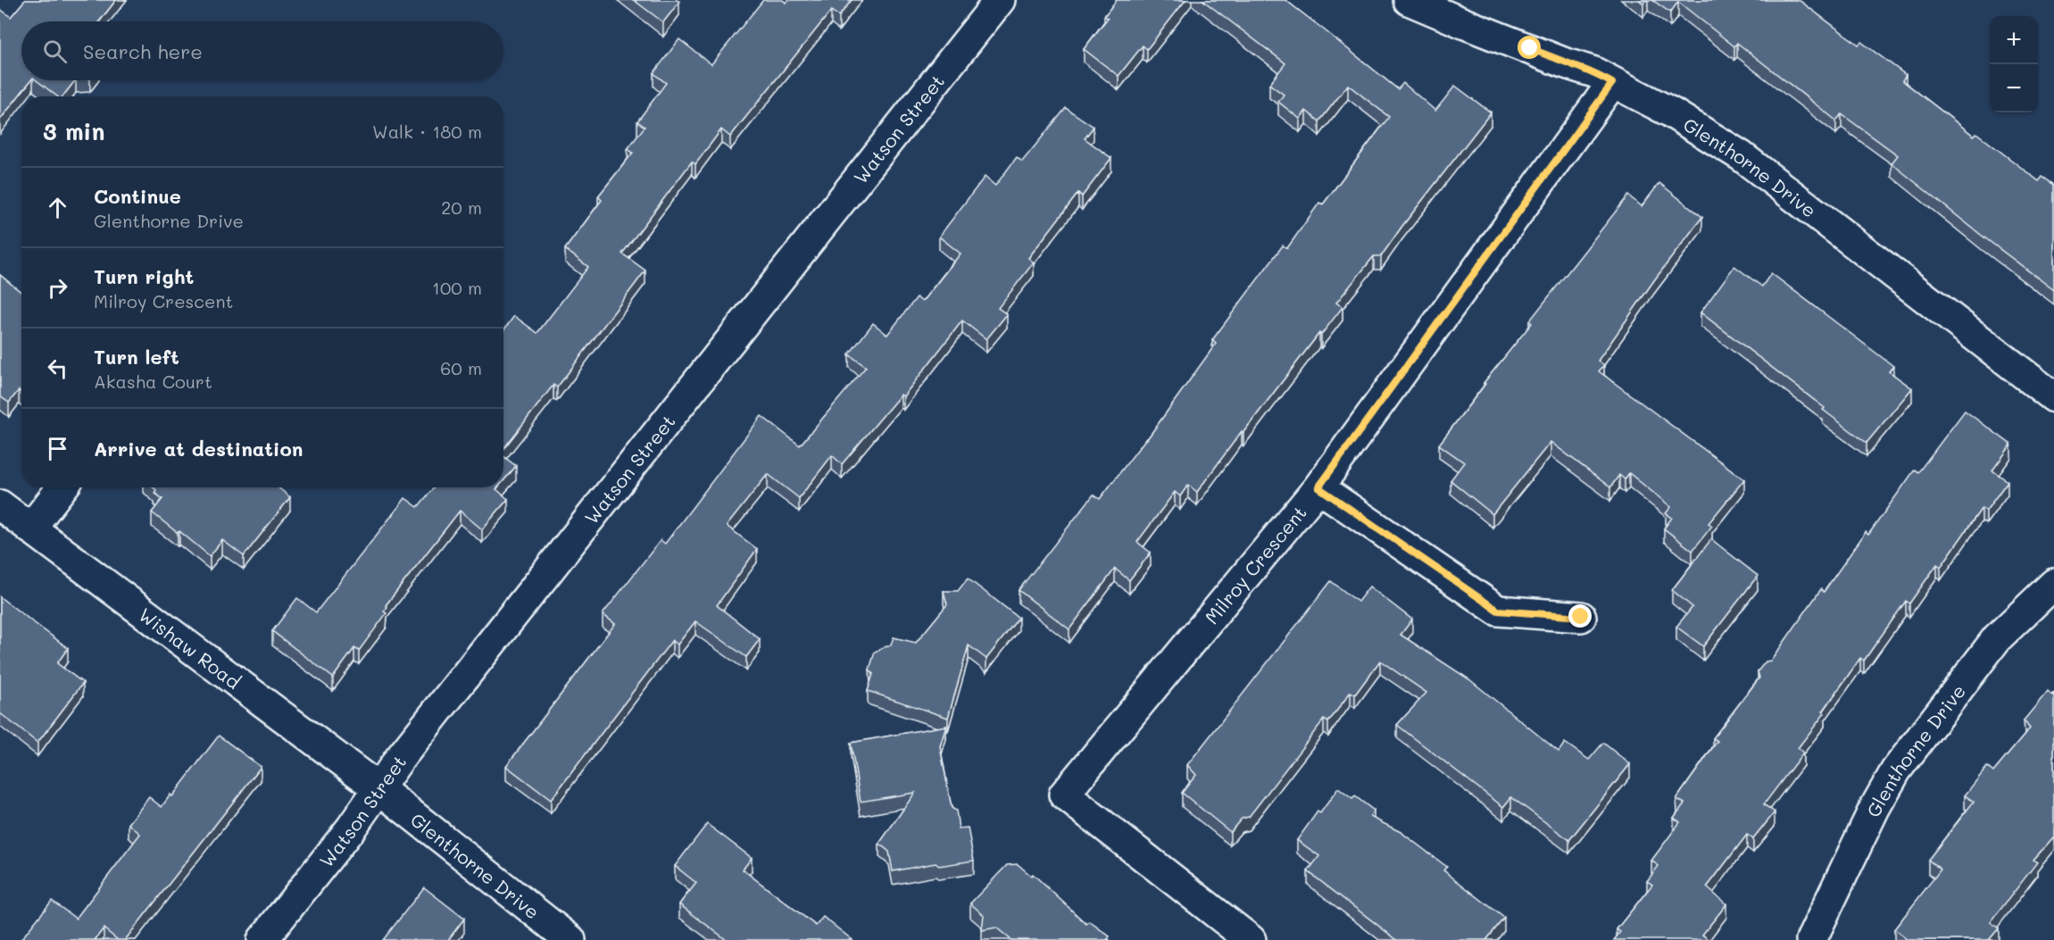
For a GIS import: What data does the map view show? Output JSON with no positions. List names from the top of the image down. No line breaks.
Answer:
{"streets":{"street":["Watson Street","Glenthorne Drive","Milroy Crescent","Wishaw Road"]},"crossings":[["Watson Street","Glenthorne Drive"],["Watson Street","Wishaw Road"],["Glenthorne Drive","Milroy Crescent"],["Glenthorne Drive","Wishaw Road"]],"page":{"map_buttons":["+","−"],"search":"Search here","heading":["3 min","Walk · 180 m"],"list":[["Continue","Glenthorne Drive","20 m"],["Turn right","Milroy Crescent","100 m"],["Turn left","Akasha Court","60 m"],"Arrive at destination"]}}
